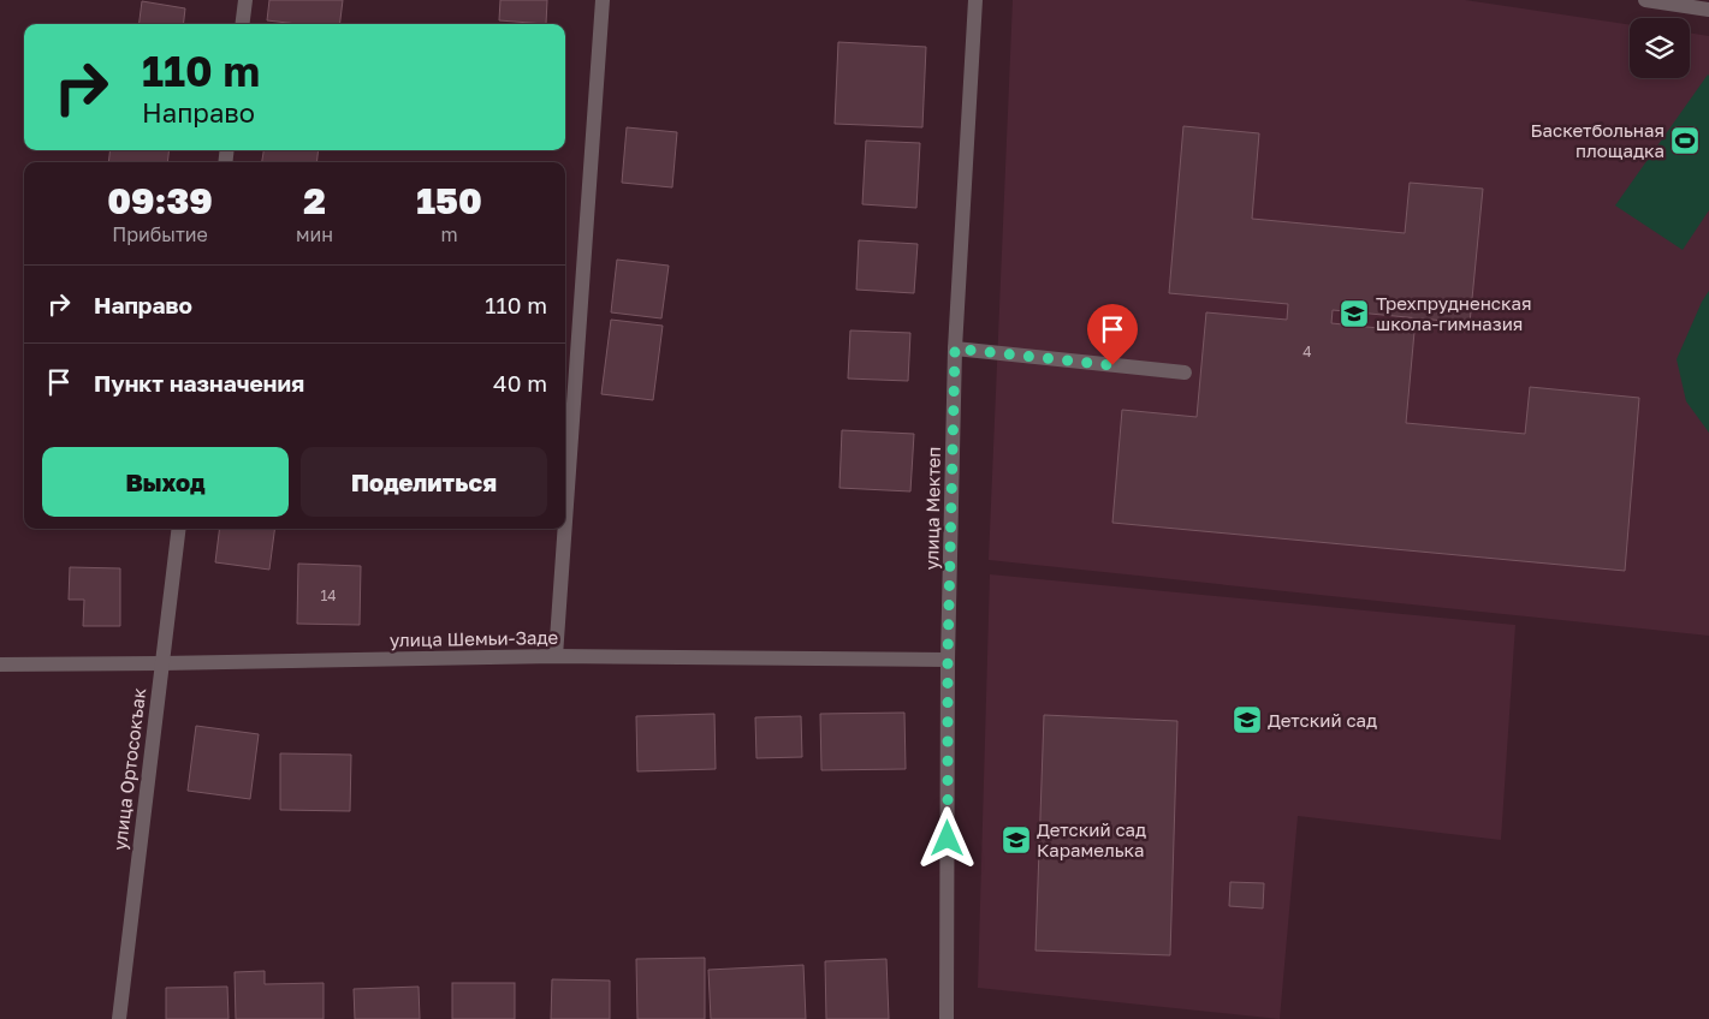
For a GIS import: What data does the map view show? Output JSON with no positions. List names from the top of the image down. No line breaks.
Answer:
{"streets":{"street":["улица Мектеп","улица Шемьи-Заде","улица Ортосокъак"]},"crossings":[["улица Мектеп","улица Шемьи-Заде"],["улица Шемьи-Заде","улица Ортосокъак"]],"places":{"sports":["Баскетбольная площадка"],"school or university":["Трехпрудненская школа-гимназия","Детский сад","Детский сад Карамелька"]},"house_numbers":["4","14"],"page":{"turn":["110 m","Направо"],"eta":["09:39","Прибытие","2","мин","150","m"],"list":[{"name":"Направо","value":"110 m"},{"name":"Пункт назначения","value":"40 m"}],"buttons":["Выход","Поделиться"]}}
